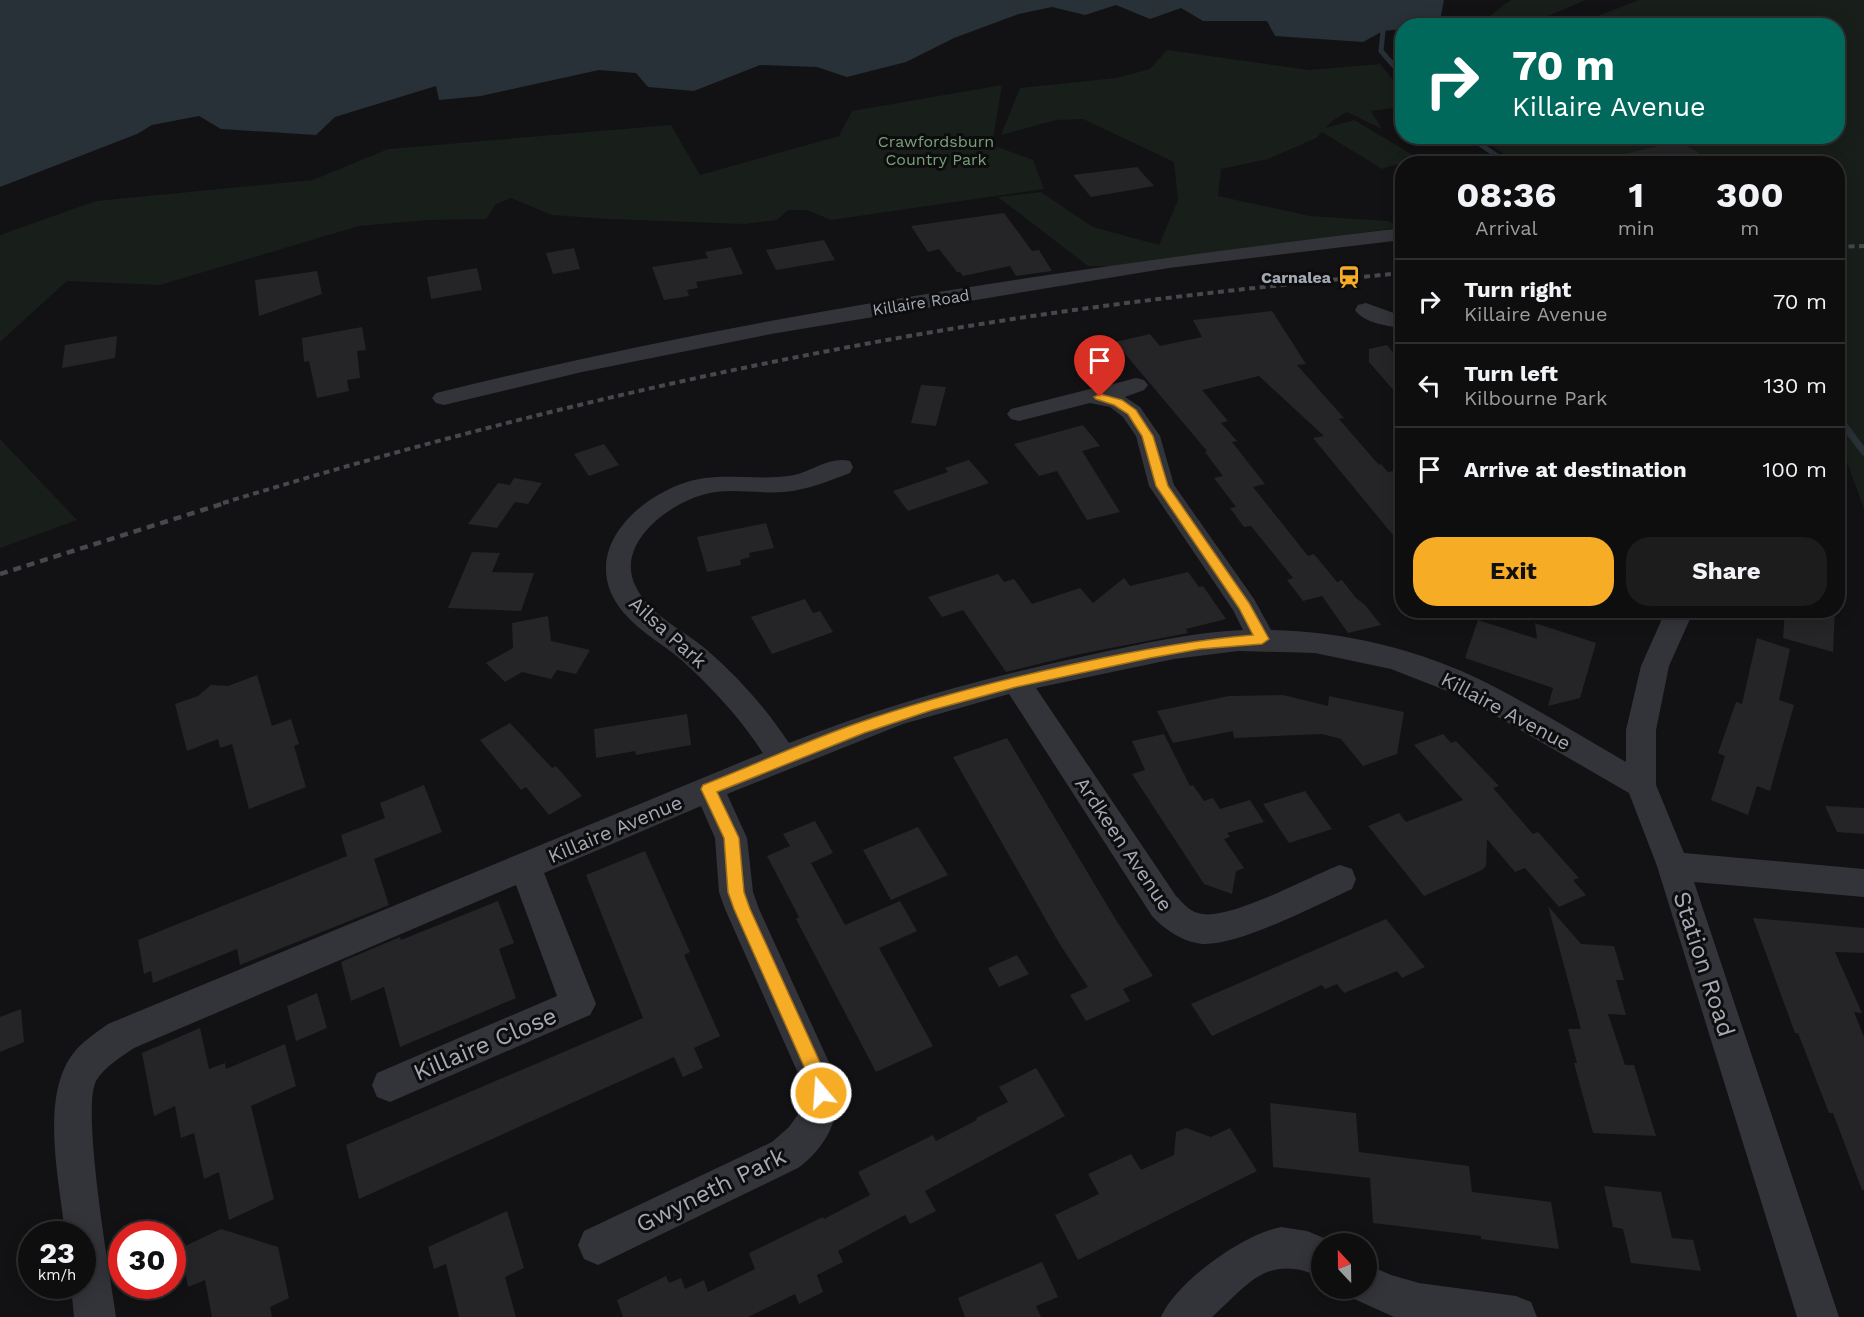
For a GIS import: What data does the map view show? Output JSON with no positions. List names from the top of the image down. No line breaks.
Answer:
{"streets":{"street":["Killaire Road","Ailsa Park","Killaire Avenue","Ardkeen Avenue","Station Road","Killaire Close","Gwyneth Park"]},"crossings":[["Ailsa Park","Killaire Avenue"],["Killaire Avenue","Ardkeen Avenue"],["Killaire Avenue","Station Road"],["Killaire Avenue","Killaire Close"],["Killaire Avenue","Gwyneth Park"]],"parks":["Crawfordsburn Country Park"],"places":{"station":["Carnalea"]},"north":"top","page":{"turn":["70 m","Killaire Avenue"],"eta":["08:36","Arrival","1","min","300","m"],"list":[{"name":"Turn right","note":"Killaire Avenue","value":"70 m"},{"name":"Turn left","note":"Kilbourne Park","value":"130 m"},{"name":"Arrive at destination","value":"100 m"}],"buttons":["Exit","Share"],"speed":"23 km/h","limit":"30"}}
